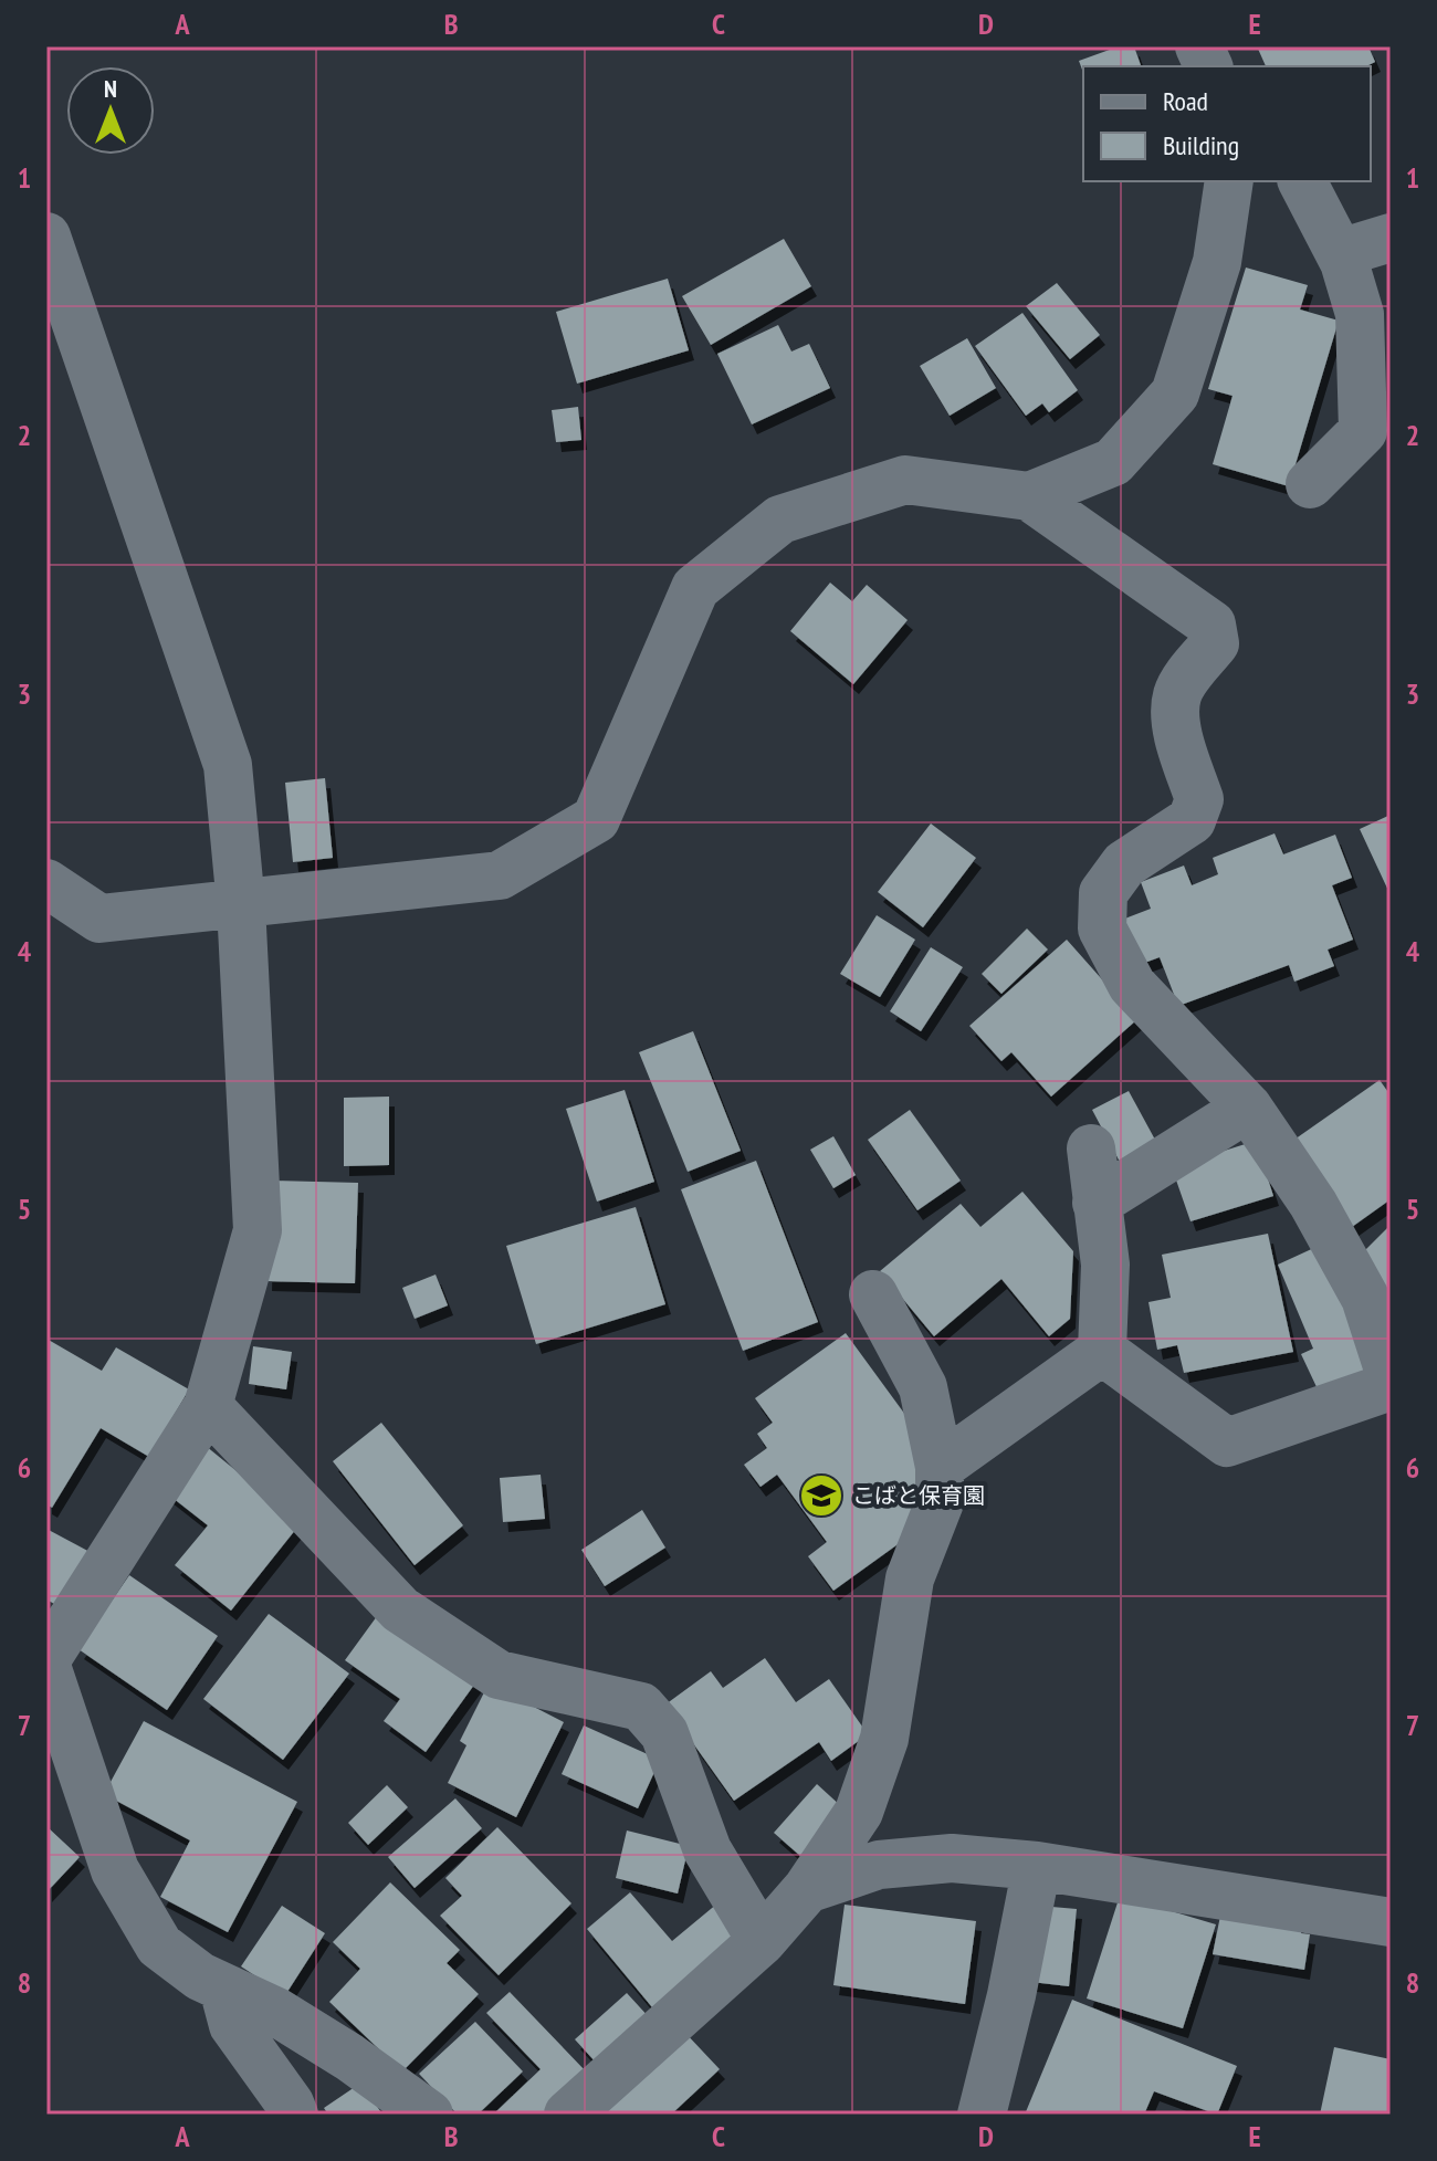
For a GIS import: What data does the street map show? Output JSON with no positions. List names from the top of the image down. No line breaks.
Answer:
{"places":{"school or university":["こばと保育園"]},"legend":["Road","Building"],"north":"top","grid":{"columns":["A","B","C","D","E"],"rows":["1","2","3","4","5","6","7","8"]}}
